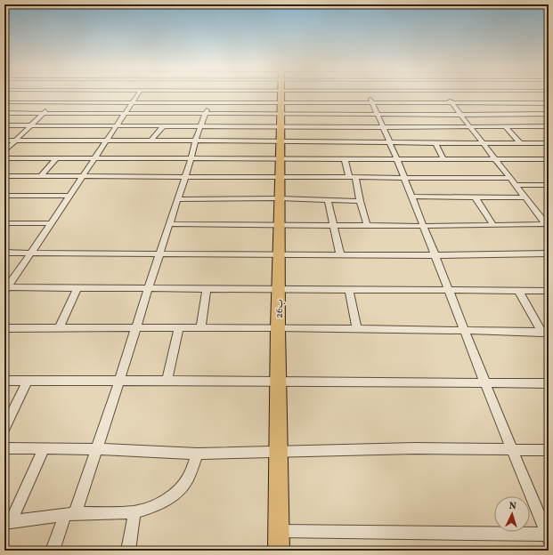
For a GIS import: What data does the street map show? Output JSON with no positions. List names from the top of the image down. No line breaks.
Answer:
{"streets":{"highway":["26ب"]},"north":"top"}
